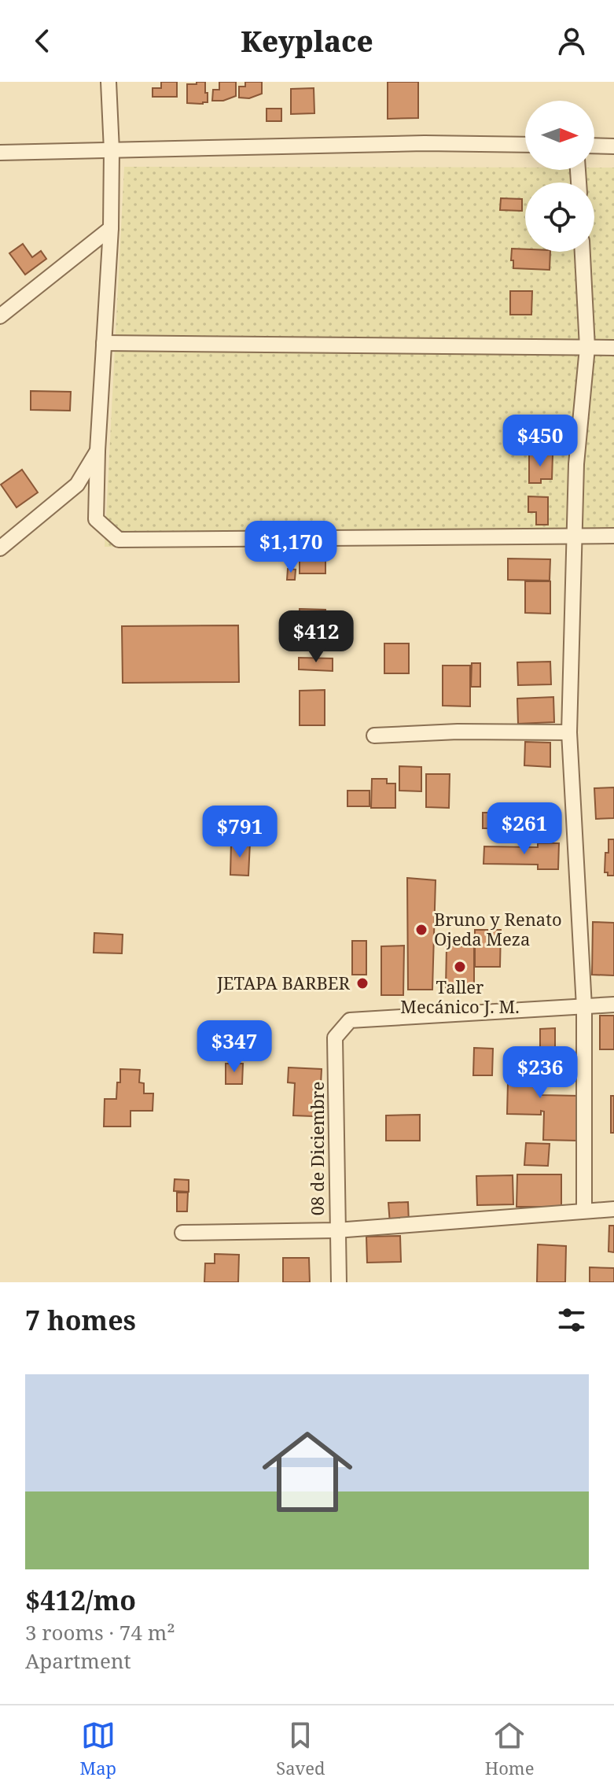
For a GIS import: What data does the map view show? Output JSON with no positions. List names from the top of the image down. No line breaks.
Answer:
{"streets":{"street":["08 de Diciembre"]},"places":["Bruno y Renato Ojeda Meza","Taller Mecánico J. M.","JETAPA BARBER"],"north":"right","page":{"header":"Keyplace","price":["$450","$1,170","$412","$261","$791","$347","$236"],"heading":"7 homes","list":[{"name":"$412/mo","note":"3 rooms · 74 m² · Apartment"}],"tabs":["Map","Saved","Home"]}}
